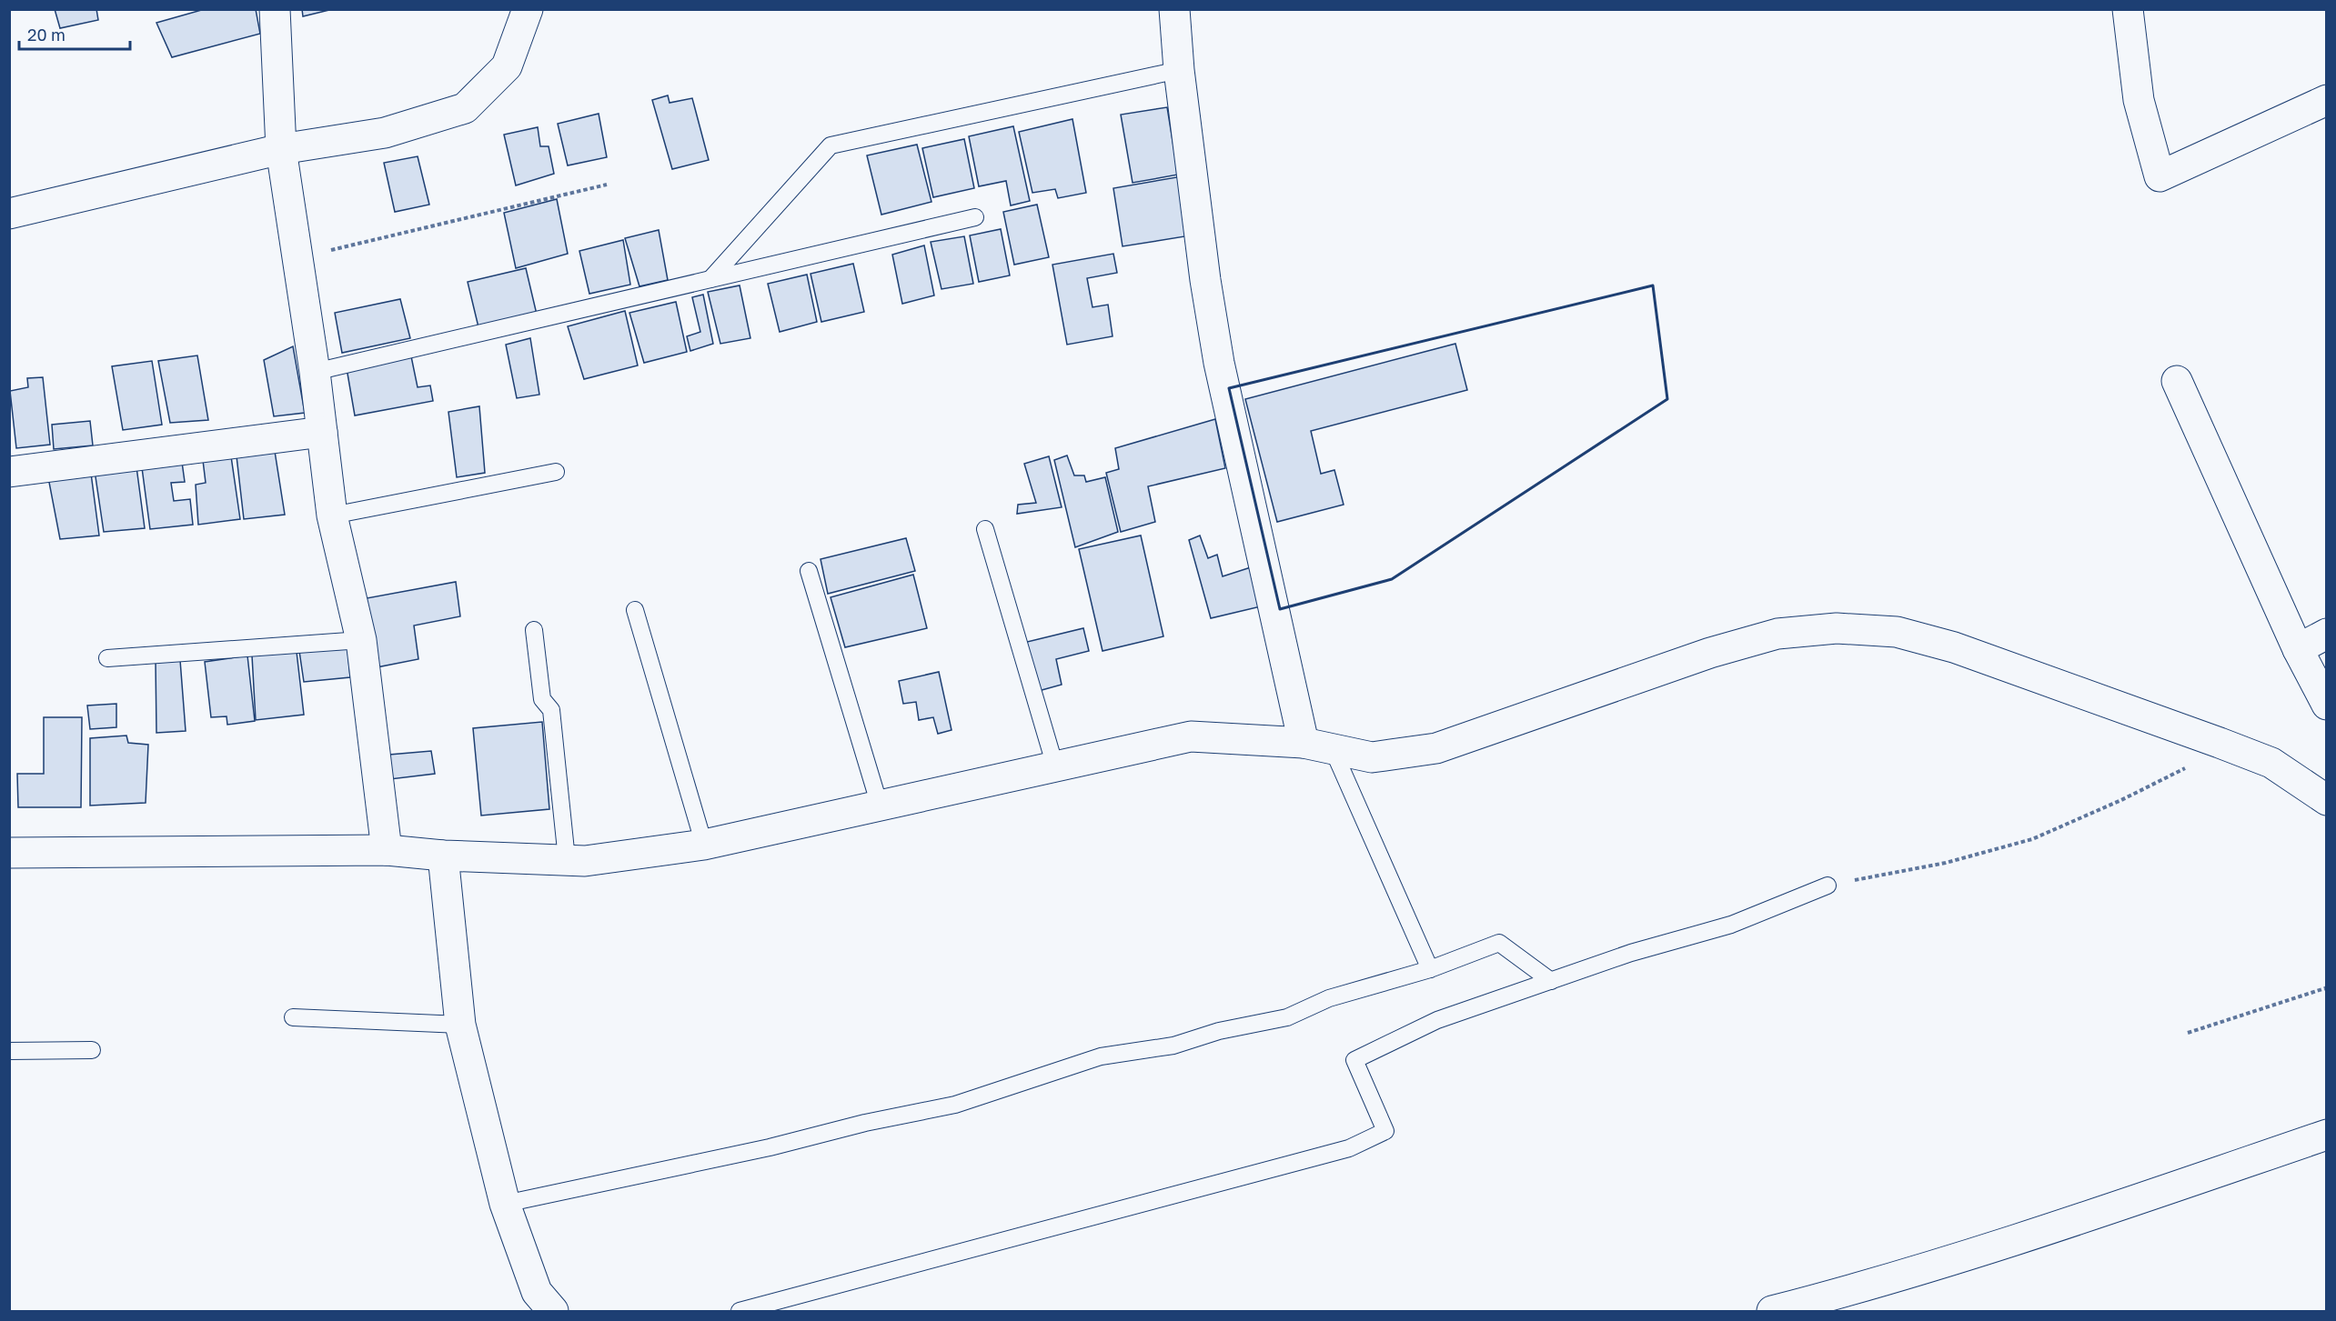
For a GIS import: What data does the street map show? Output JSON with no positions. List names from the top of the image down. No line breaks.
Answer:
{"scale_bar":"20 m"}
